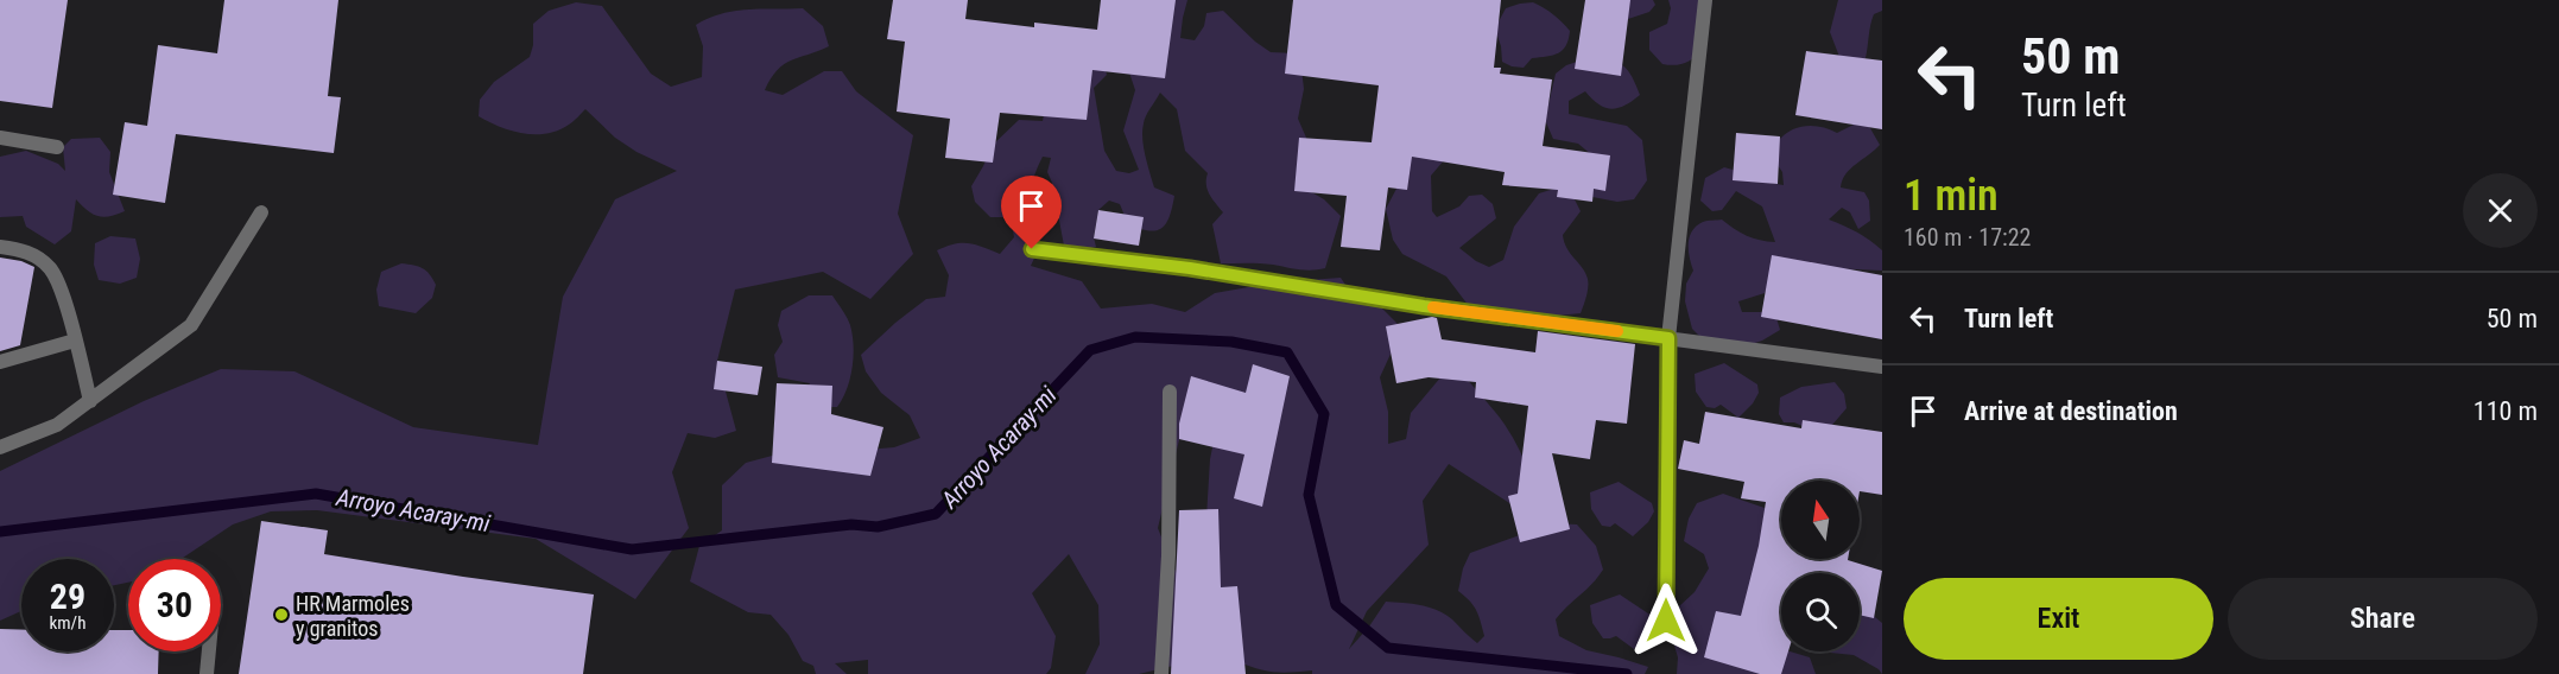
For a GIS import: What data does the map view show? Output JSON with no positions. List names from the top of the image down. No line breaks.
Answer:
{"water":["Arroyo Acaray-mi"],"places":["HR Marmoles y granitos"],"north":"top","page":{"turn":["50 m","Turn left"],"heading":["1 min","160 m · 17:22"],"list":[{"name":"Turn left","value":"50 m"},{"name":"Arrive at destination","value":"110 m"}],"speed":"29 km/h","limit":"30","buttons":["Exit","Share"]}}
